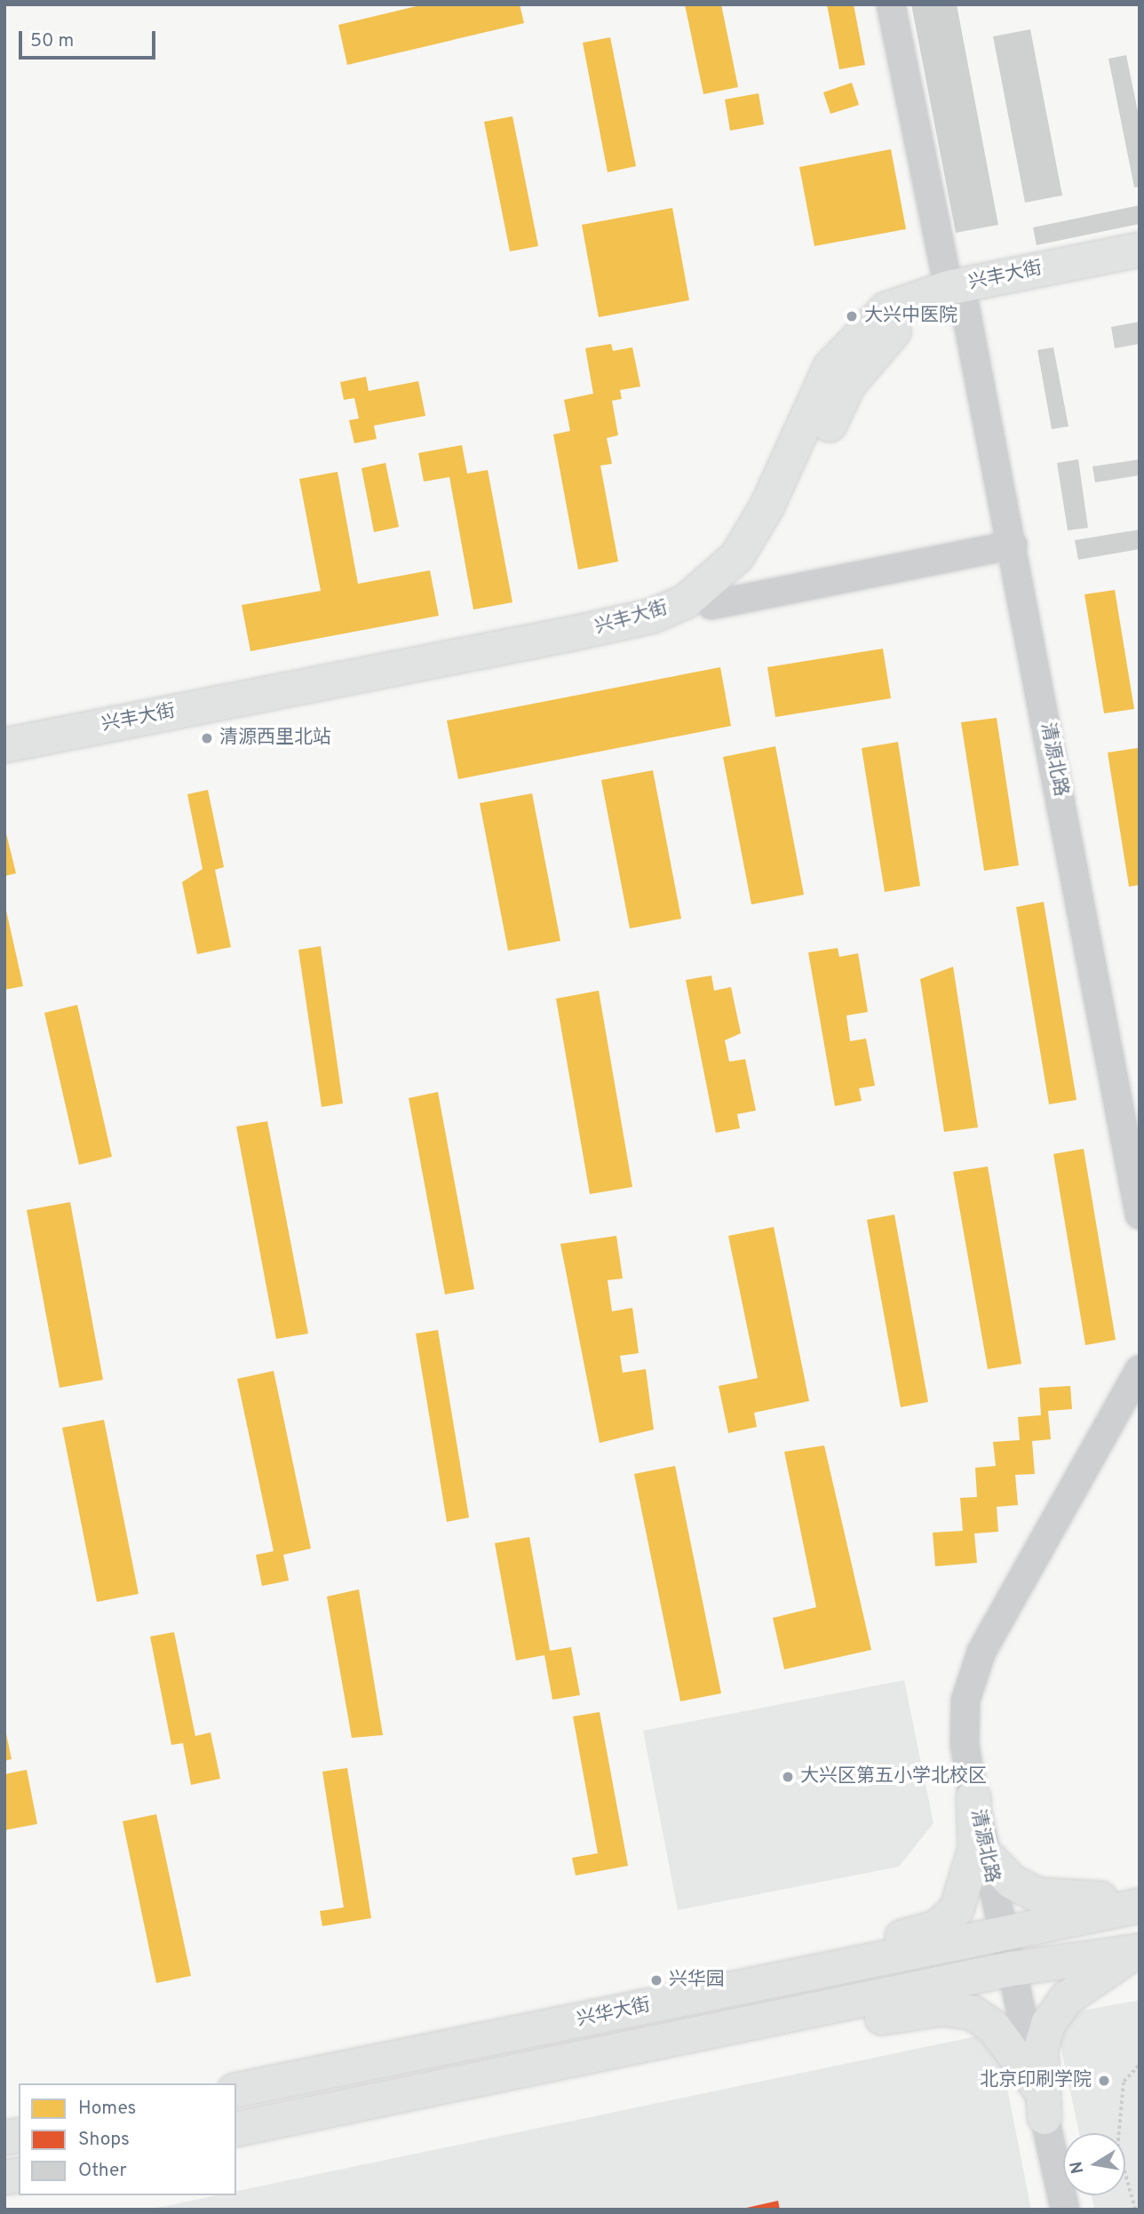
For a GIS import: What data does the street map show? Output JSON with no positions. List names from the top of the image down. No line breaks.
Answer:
{"streets":{"main road":["兴丰大街","兴华大街"],"street":["清源北路"]},"crossings":[["兴丰大街","清源北路"],["清源北路","兴华大街"]],"places":["大兴中医院","清源西里北站","大兴区第五小学北校区","兴华园","北京印刷学院"],"legend":["Homes","Shops","Other"],"scale_bar":"50 m","north":"left"}
